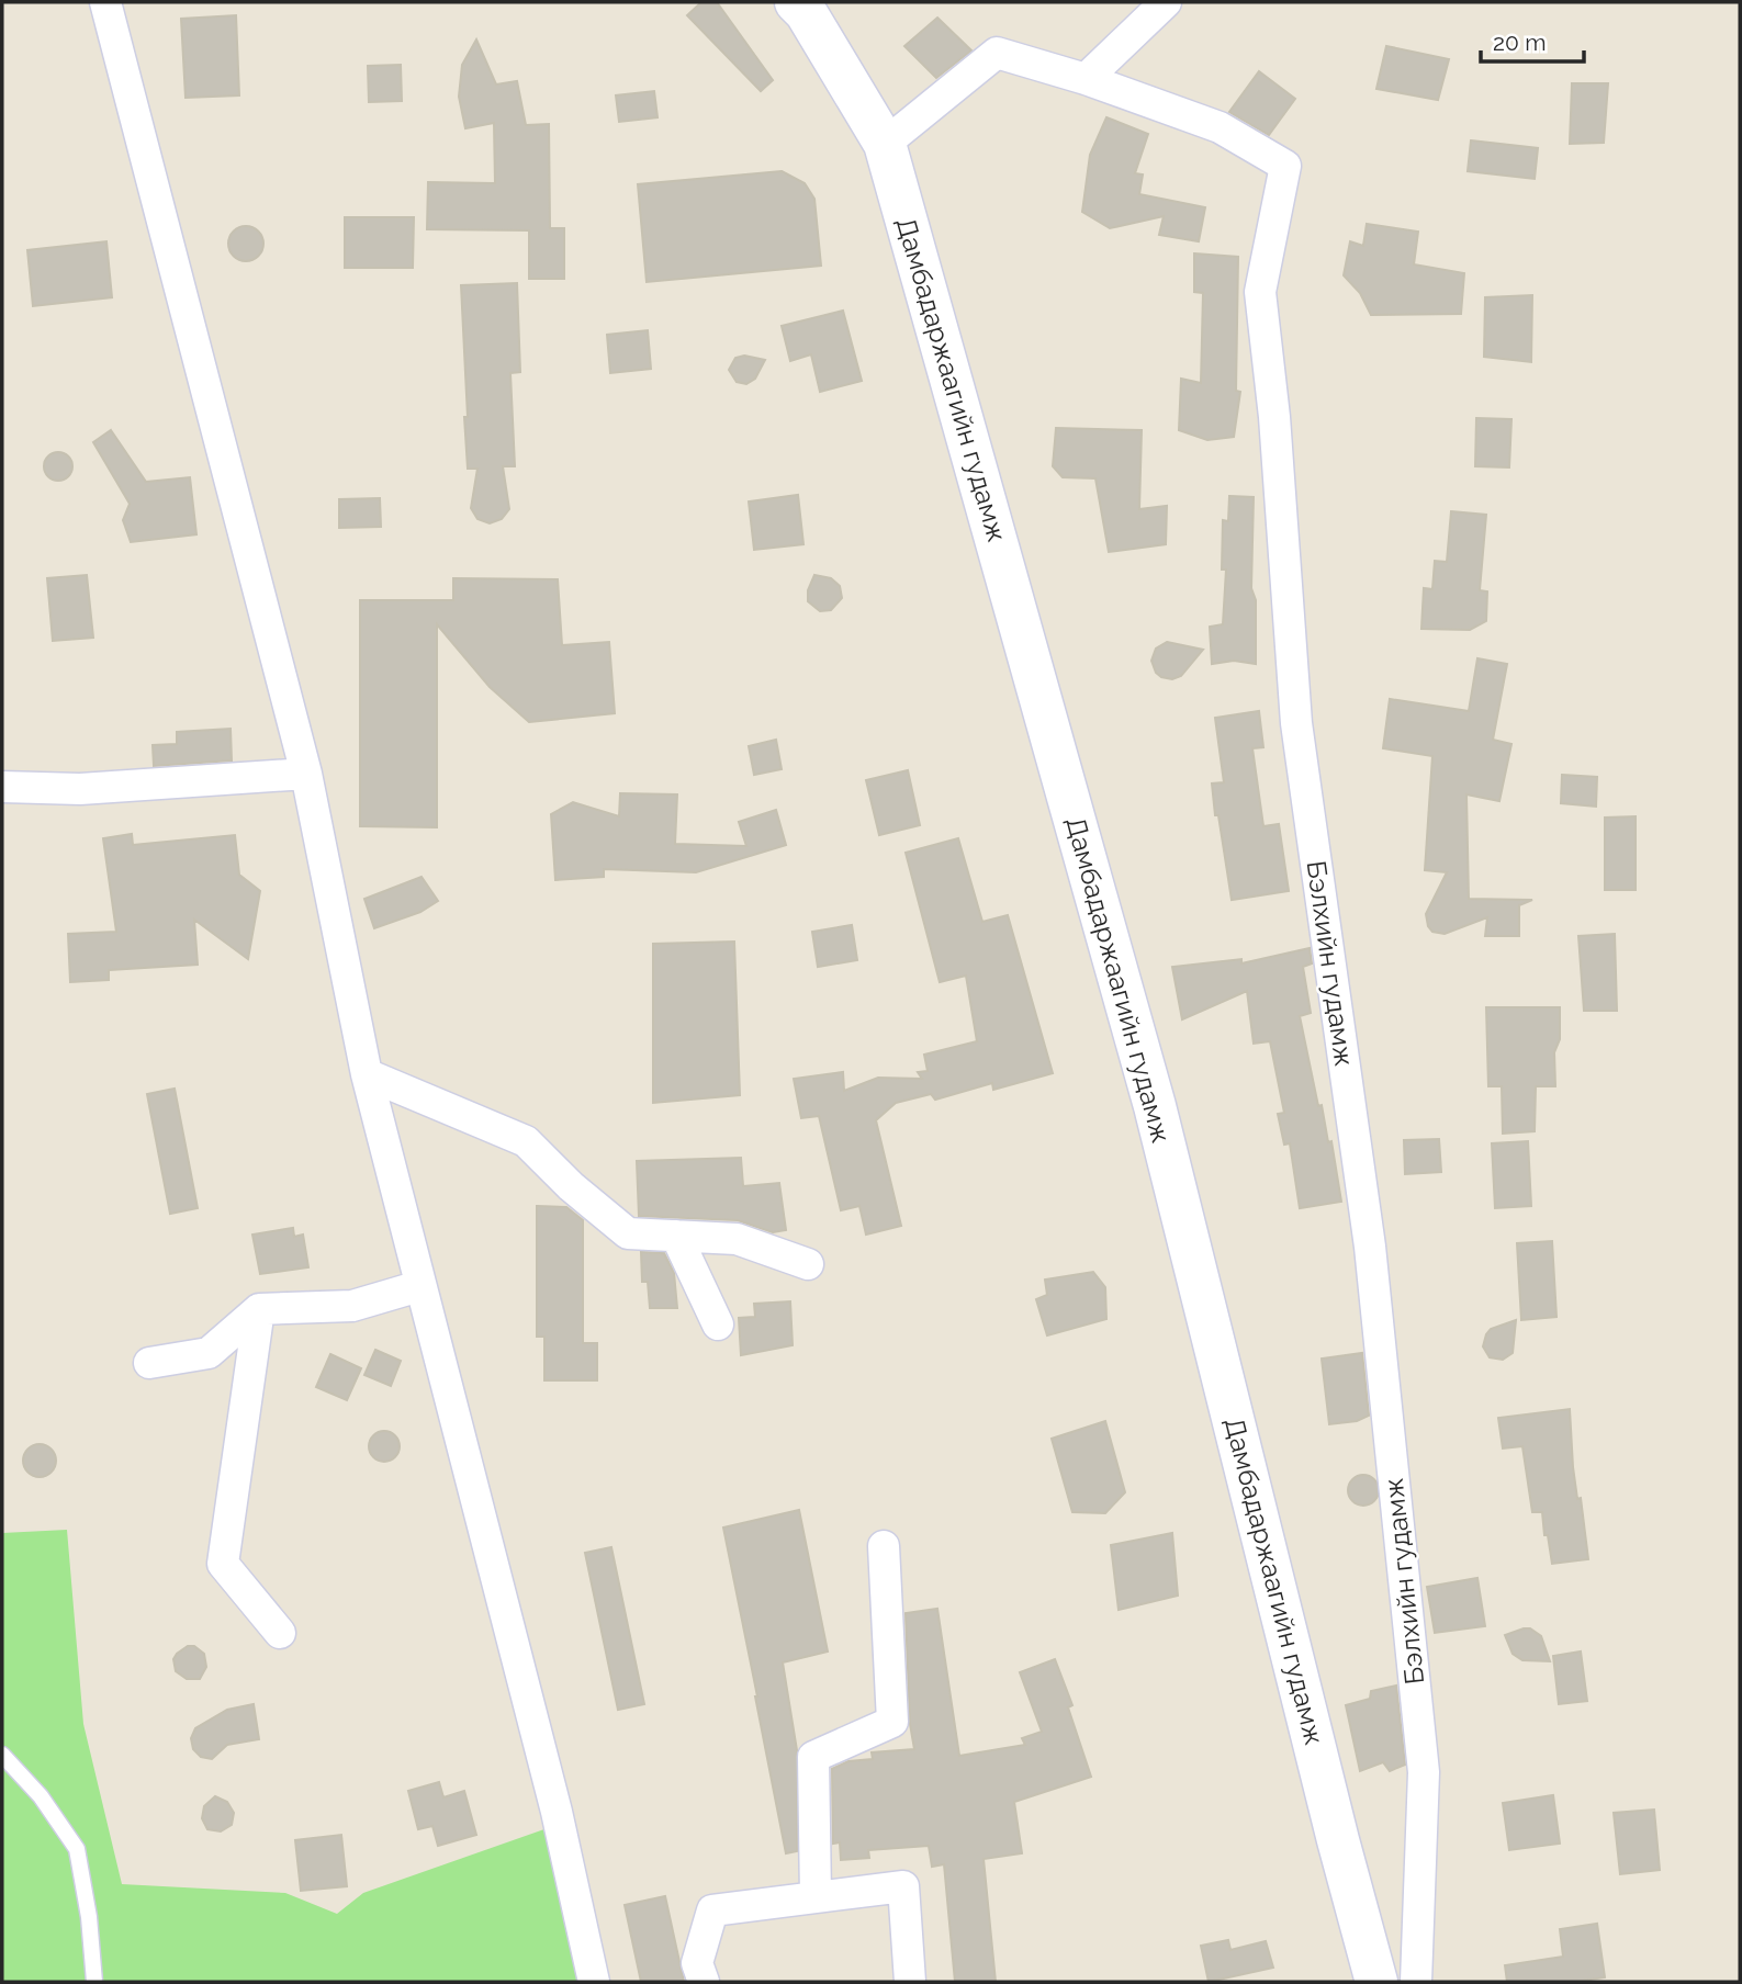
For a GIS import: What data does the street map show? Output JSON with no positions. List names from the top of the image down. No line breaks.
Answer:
{"streets":{"main road":["Дамбадаржаагийн гудамж"],"street":["Бэлхийн гудамж"]},"crossings":[["Дамбадаржаагийн гудамж","Бэлхийн гудамж"]],"scale_bar":"20 m"}
